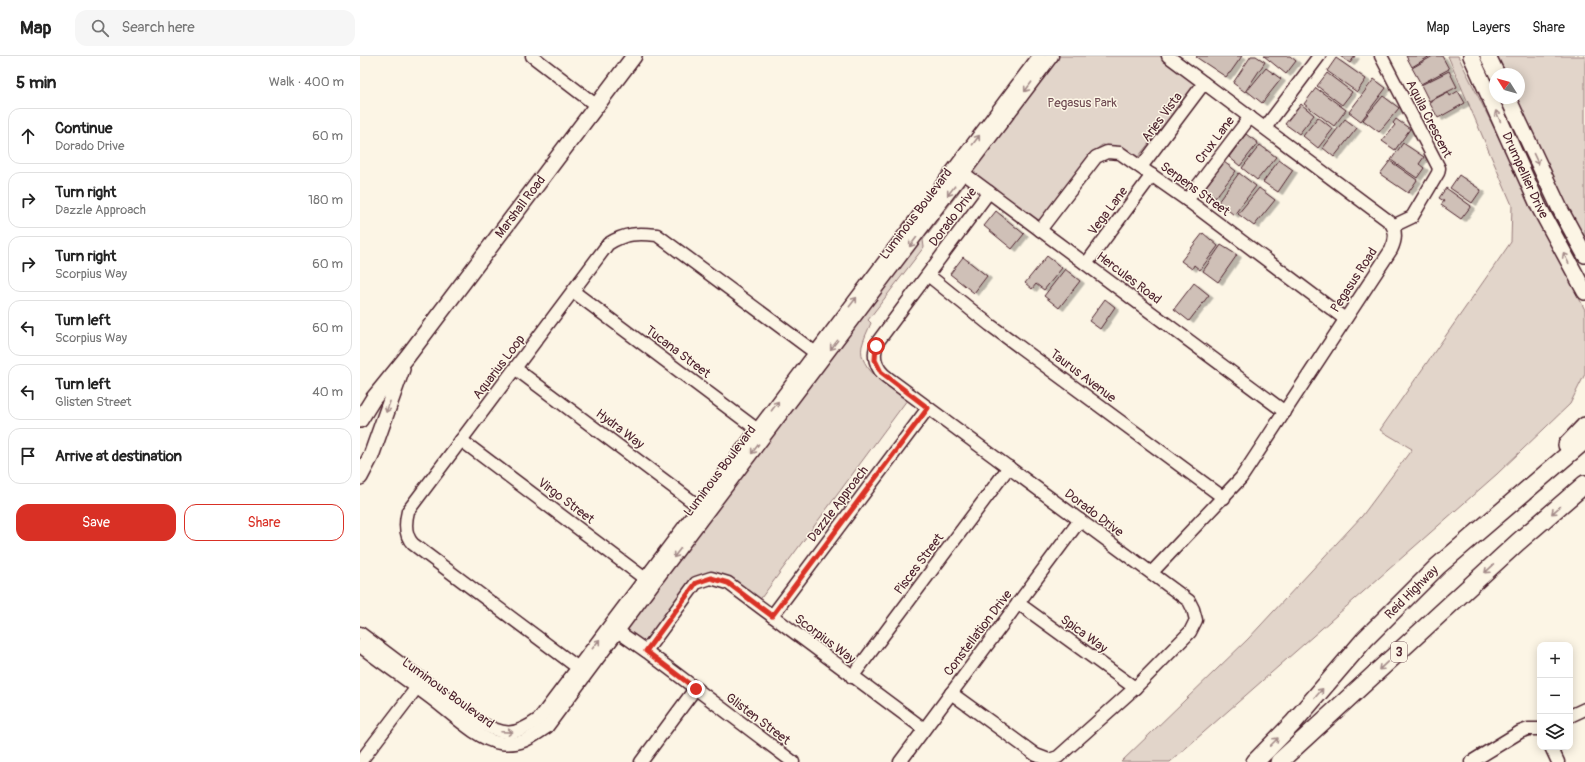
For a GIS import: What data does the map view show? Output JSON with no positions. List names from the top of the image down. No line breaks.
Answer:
{"streets":{"highway":["Reid Highway","3"],"main road":["Drumpellier Drive","Marshall Road"],"street":["Aries Vista","Aquila Crescent","Crux Lane","Serpens Street","Vega Lane","Luminous Boulevard","Dorado Drive","Hercules Road","Pegasus Road","Tucana Street","Aquarius Loop","Taurus Avenue","Hydra Way","Virgo Street","Dazzle Approach","Pisces Street","Constellation Drive","Spica Way","Scorpius Way","Glisten Street"]},"crossings":[["Aries Vista","Serpens Street"],["Aquila Crescent","Pegasus Road"],["Crux Lane","Serpens Street"],["Serpens Street","Vega Lane"],["Serpens Street","Hercules Road"],["Serpens Street","Pegasus Road"],["Vega Lane","Hercules Road"],["Luminous Boulevard","Hercules Road"],["Luminous Boulevard","Tucana Street"],["Luminous Boulevard","Aquarius Loop"],["Luminous Boulevard","Hydra Way"],["Luminous Boulevard","Virgo Street"],["Luminous Boulevard","Glisten Street"],["Dorado Drive","Hercules Road"],["Dorado Drive","Taurus Avenue"],["Dorado Drive","Dazzle Approach"],["Dorado Drive","Pisces Street"],["Dorado Drive","Constellation Drive"],["Dorado Drive","Spica Way"],["Hercules Road","Pegasus Road"],["Pegasus Road","Taurus Avenue"],["Tucana Street","Aquarius Loop"],["Aquarius Loop","Hydra Way"],["Aquarius Loop","Virgo Street"],["Dazzle Approach","Scorpius Way"],["Pisces Street","Scorpius Way"],["Constellation Drive","Spica Way"],["Constellation Drive","Scorpius Way"],["Scorpius Way","Glisten Street"]],"parks":["Pegasus Park"],"north":"top left","page":{"header":"Map","search":"Search here","nav":["Map","Layers","Share"],"heading":["5 min","Walk · 400 m"],"list":[["Continue","Dorado Drive","60 m"],["Turn right","Dazzle Approach","180 m"],["Turn right","Scorpius Way","60 m"],["Turn left","Scorpius Way","60 m"],["Turn left","Glisten Street","40 m"],"Arrive at destination"],"buttons":["Save","Share"],"map_buttons":["+","−"]}}
